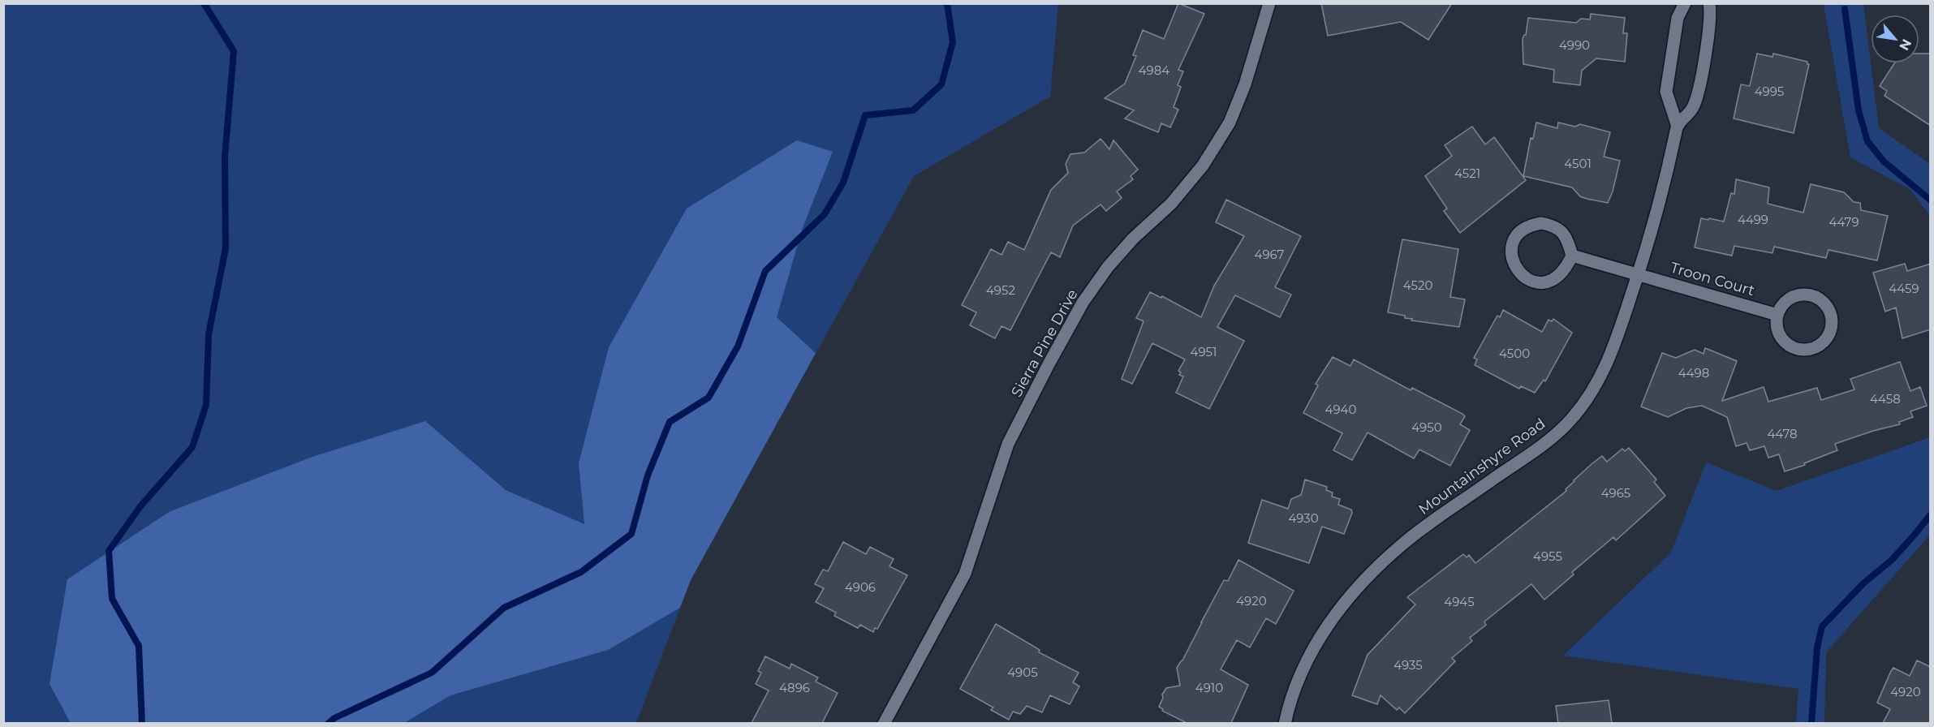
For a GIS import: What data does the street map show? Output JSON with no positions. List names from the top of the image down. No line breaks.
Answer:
{"streets":{"street":["Troon Court","Sierra Pine Drive","Mountainshyre Road"]},"crossings":[["Troon Court","Mountainshyre Road"]],"house_numbers":["4990","4984","4995","4501","4521","4499","4479","4967","4520","4459","4952","4951","4500","4498","4458","4940","4950","4478","4965","4930","4955","4906","4920","4945","4935","4905","4896","4910","4920"],"north":"bottom right"}
